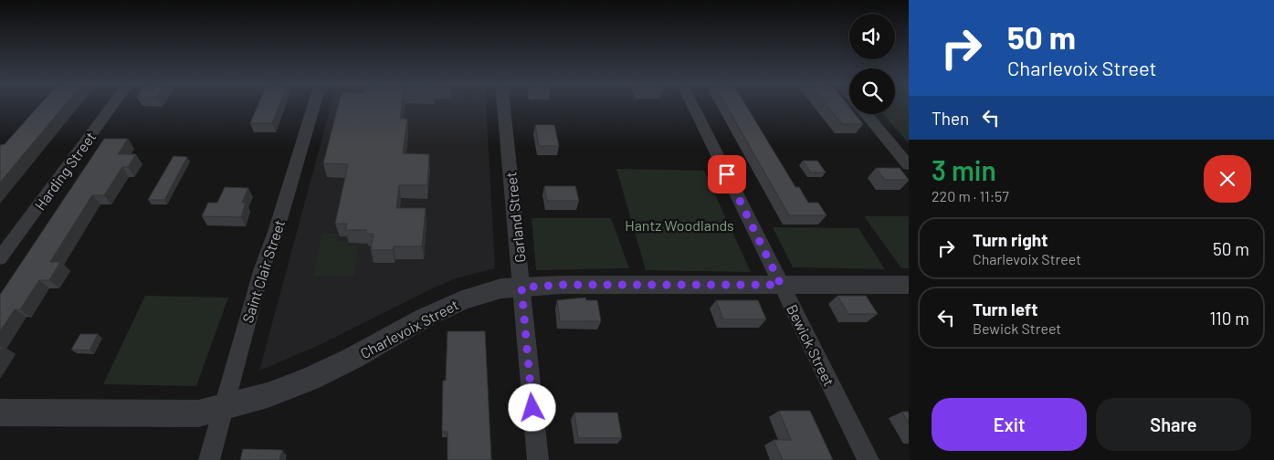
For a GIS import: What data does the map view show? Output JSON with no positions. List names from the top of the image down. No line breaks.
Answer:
{"streets":{"street":["Harding Street","Garland Street","Saint Clair Street","Charlevoix Street","Bewick Street"]},"crossings":[["Garland Street","Charlevoix Street"],["Saint Clair Street","Charlevoix Street"],["Charlevoix Street","Bewick Street"]],"parks":["Hantz Woodlands"],"page":{"turn":["50 m","Charlevoix Street"],"then":"Then","heading":["3 min","220 m · 11:57"],"list":[{"name":"Turn right","note":"Charlevoix Street","value":"50 m"},{"name":"Turn left","note":"Bewick Street","value":"110 m"}],"buttons":["Exit","Share"]}}
